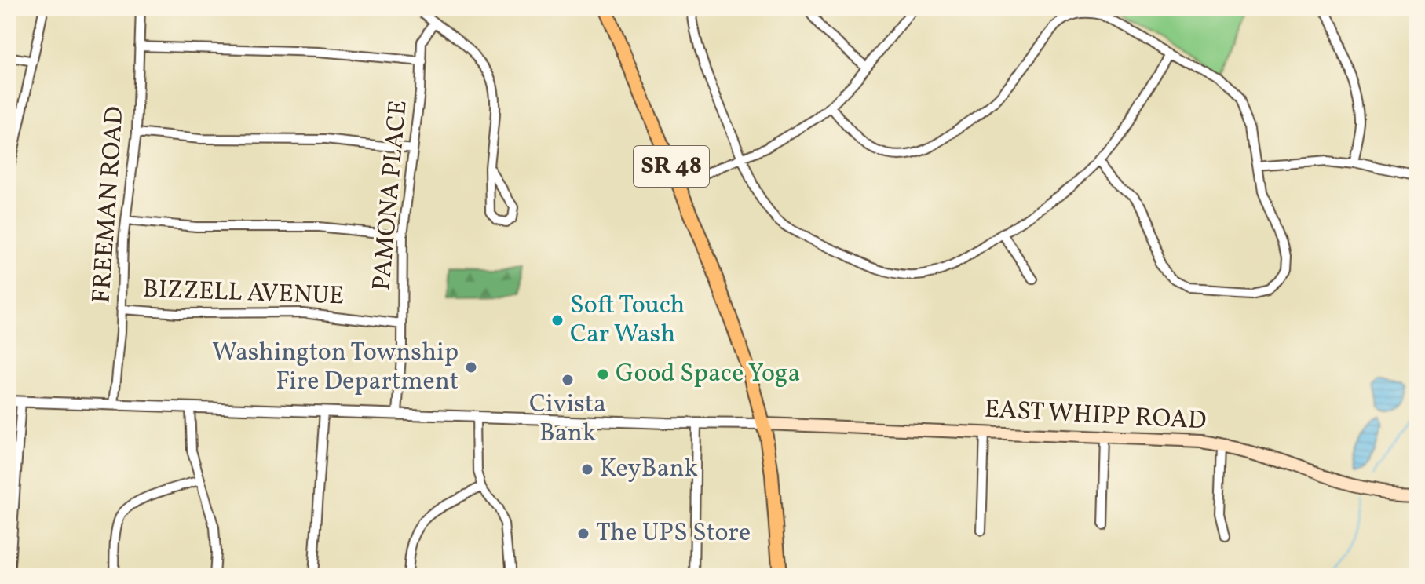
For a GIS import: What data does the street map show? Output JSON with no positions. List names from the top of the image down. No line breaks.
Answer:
{"streets":{"main road":["SR 48","EAST WHIPP ROAD"],"street":["PAMONA PLACE","FREEMAN ROAD","BIZZELL AVENUE"]},"crossings":[["SR 48","EAST WHIPP ROAD"],["PAMONA PLACE","BIZZELL AVENUE"],["FREEMAN ROAD","BIZZELL AVENUE"]],"places":["Soft Touch Car Wash","Washington Township Fire Department","Good Space Yoga","Civista Bank","KeyBank","The UPS Store"]}
